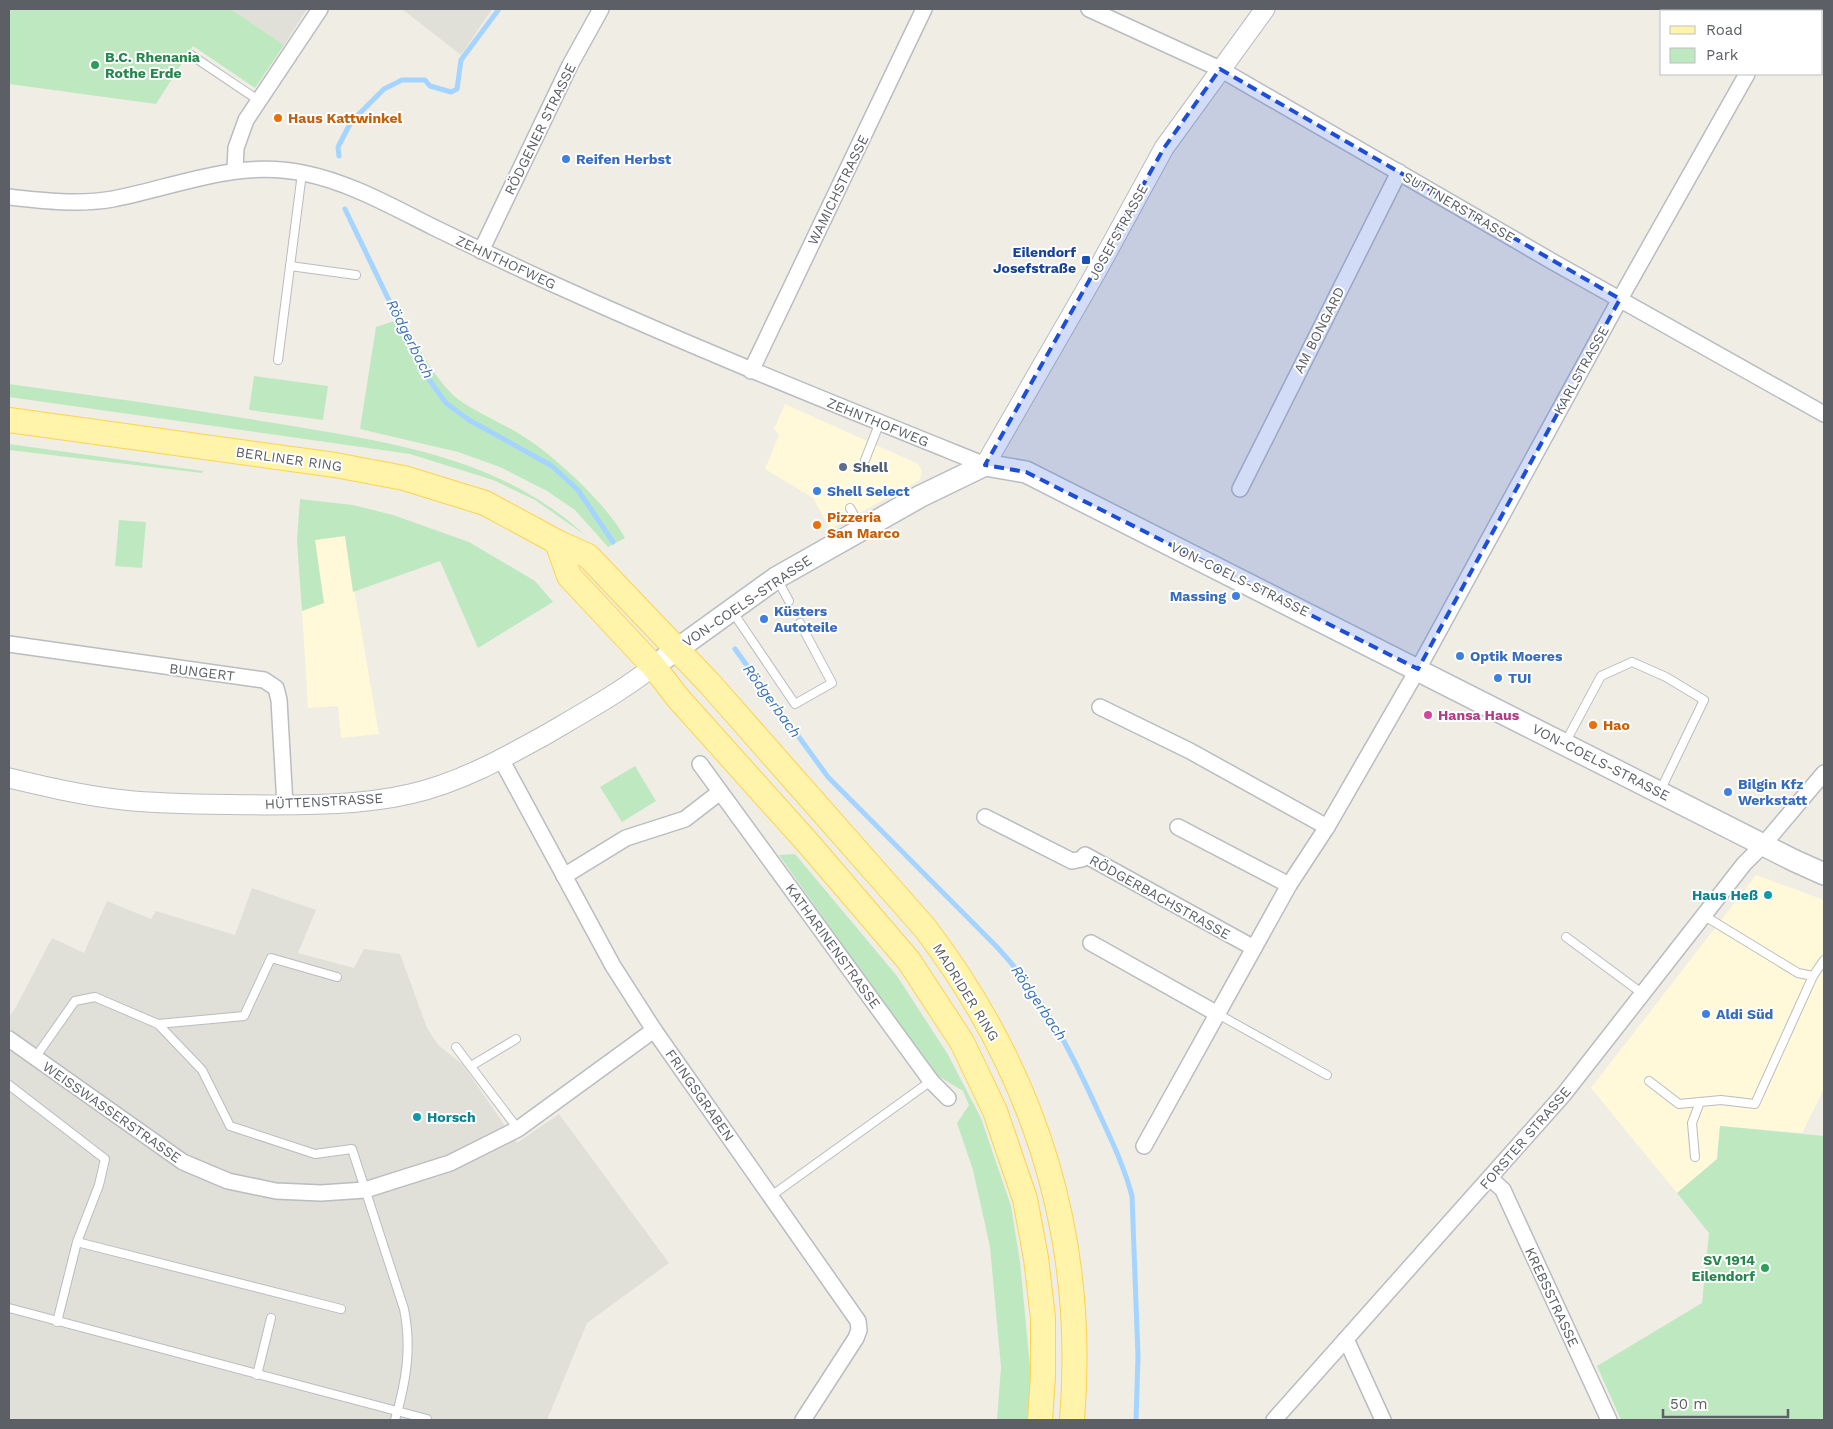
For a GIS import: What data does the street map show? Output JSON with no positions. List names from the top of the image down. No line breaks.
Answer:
{"streets":{"main road":["BERLINER RING","VON-COELS-STRASSE","MADRIDER RING"],"street":["RÖDGENER STRASSE","WAMICHSTRASSE","SUTTNERSTRASSE","JOSEFSTRASSE","ZEHNTHOFWEG","AM BONGARD","KARLSTRASSE","BUNGERT","HÜTTENSTRASSE","RÖDGERBACHSTRASSE","KATHARINENSTRASSE","FRINGSGRABEN","WEISSWASSERSTRASSE","FORSTER STRASSE","KREBSSTRASSE"]},"crossings":[["RÖDGENER STRASSE","ZEHNTHOFWEG"],["WAMICHSTRASSE","ZEHNTHOFWEG"],["SUTTNERSTRASSE","JOSEFSTRASSE"],["SUTTNERSTRASSE","AM BONGARD"],["SUTTNERSTRASSE","KARLSTRASSE"],["JOSEFSTRASSE","ZEHNTHOFWEG"],["JOSEFSTRASSE","VON-COELS-STRASSE"],["ZEHNTHOFWEG","VON-COELS-STRASSE"],["KARLSTRASSE","VON-COELS-STRASSE"],["BERLINER RING","VON-COELS-STRASSE"],["BERLINER RING","HÜTTENSTRASSE"],["BERLINER RING","MADRIDER RING"],["VON-COELS-STRASSE","HÜTTENSTRASSE"],["VON-COELS-STRASSE","MADRIDER RING"],["VON-COELS-STRASSE","FORSTER STRASSE"],["BUNGERT","HÜTTENSTRASSE"],["HÜTTENSTRASSE","MADRIDER RING"],["HÜTTENSTRASSE","FRINGSGRABEN"],["FRINGSGRABEN","WEISSWASSERSTRASSE"],["FORSTER STRASSE","KREBSSTRASSE"]],"water":["Rödgerbach"],"places":{"other":["B.C. Rhenania Rothe Erde","Haus Kattwinkel","Reifen Herbst","Shell","Shell Select","Pizzeria San Marco","Massing","Küsters Autoteile","Optik Moeres","TUI","Hansa Haus","Hao","Bilgin Kfz Werkstatt","Haus Heß","Aldi Süd","Horsch","SV 1914 Eilendorf"],"transit":["Eilendorf Josefstraße"]},"legend":["Road","Park"],"scale_bar":"50 m"}
